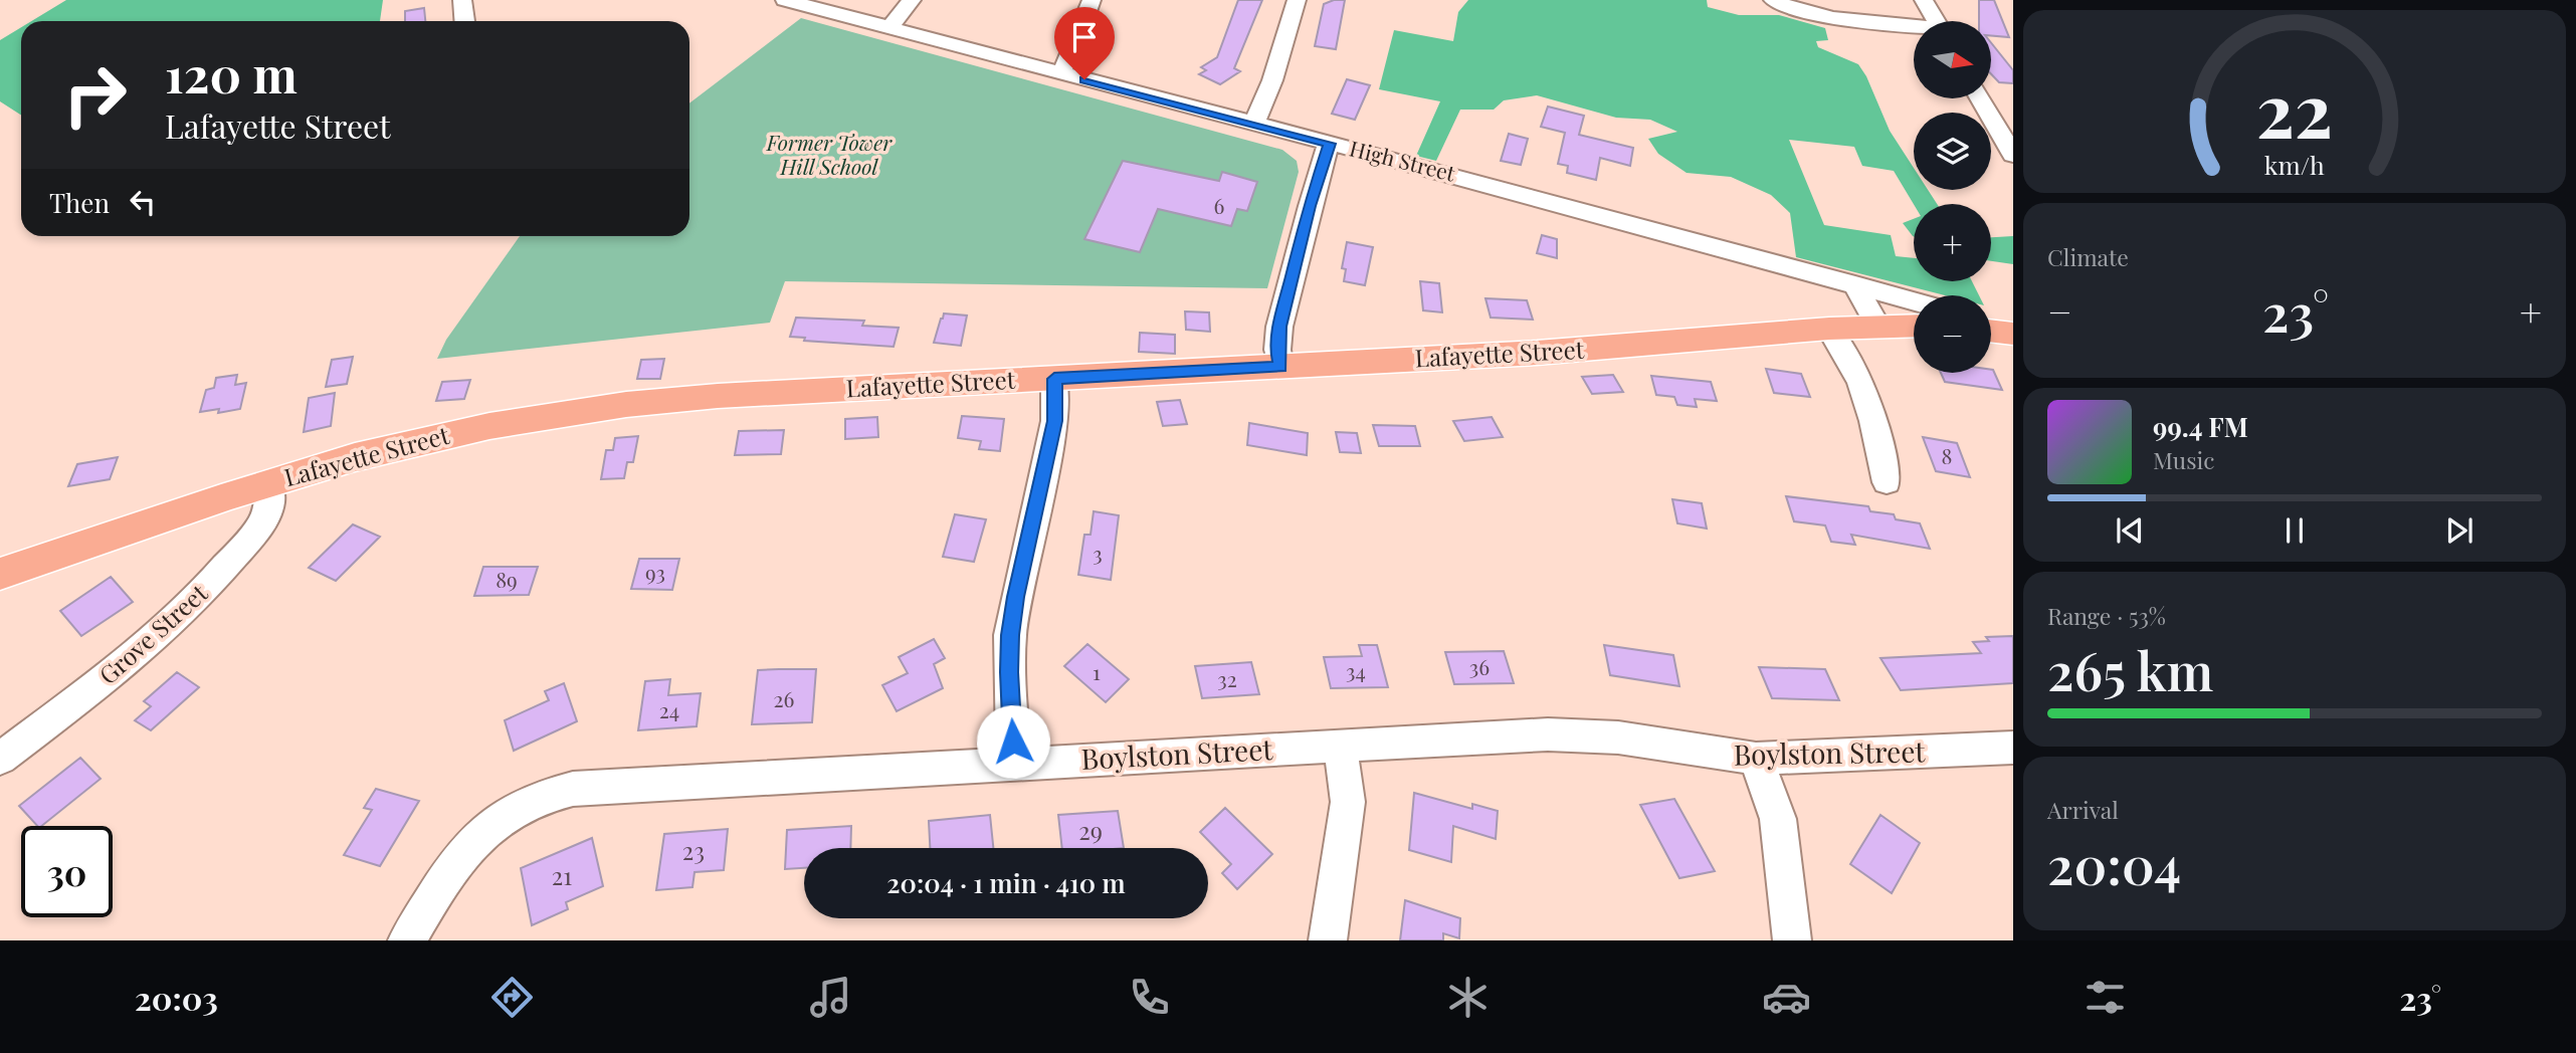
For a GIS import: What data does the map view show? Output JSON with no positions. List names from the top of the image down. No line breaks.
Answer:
{"streets":{"main road":["Lafayette Street"],"street":["High Street","Grove Street","Boylston Street"]},"crossings":[["Lafayette Street","Grove Street"]],"parks":["Former Tower Hill School"],"house_numbers":["6","8","3","93","89","36","34","1","32","26","24","29","23","21"],"north":"right","page":{"map_buttons":["+","−"],"turn":["120 m","Lafayette Street"],"then":"Then","tile":["Climate",["Range · 53%","265 km"],["Arrival","20:04"]],"heat":["−","23°","+"],"song":["99.4 FM","Music"],"limit":"30","trip":"20:04 · 1 min · 410 m","tabs":["20:03","23°"],"gauge":["22","km/h"]}}
